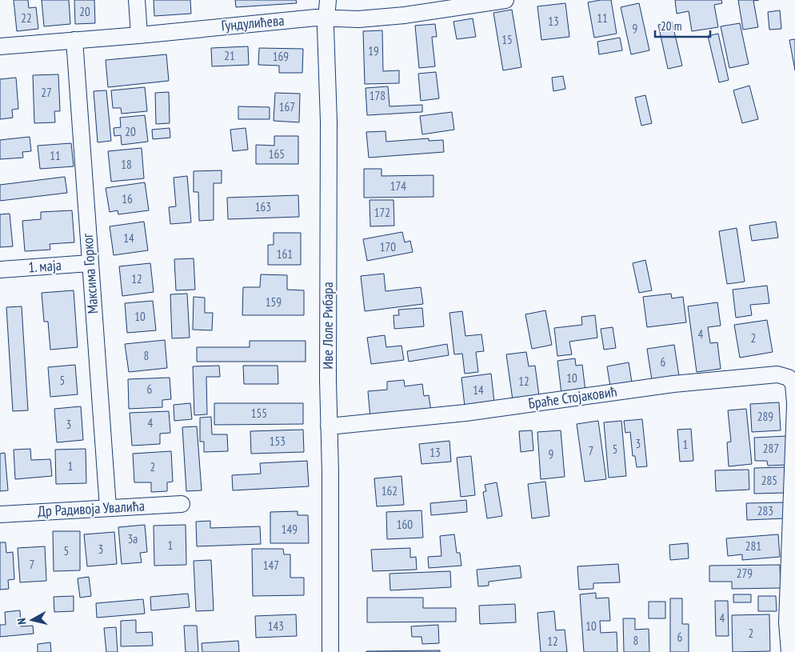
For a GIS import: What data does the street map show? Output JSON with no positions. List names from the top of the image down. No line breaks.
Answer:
{"streets":{"street":["Гундулићева","1. маја","Максима Горког","Иве Лоле Рибара","Браће Стојаковић","Др Радивоја Увалића"]},"crossings":[["Гундулићева","Максима Горког"],["Гундулићева","Иве Лоле Рибара"],["1. маја","Максима Горког"],["Максима Горког","Др Радивоја Увалића"],["Иве Лоле Рибара","Браће Стојаковић"]],"house_numbers":["20","22","11","13","9","15","19","21","169","27","178","167","20","165","11","18","174","16","163","172","14","170","161","12","159","10","4","2","8","6","10","5","12","6","14","155","289","4","3","153","3","1","287","5","7","13","9","1","2","285","162","283","160","149","3a","1","281","3","5","7","147","279","4","143","10","2","6","8","12"],"scale_bar":"20 m","north":"left"}
